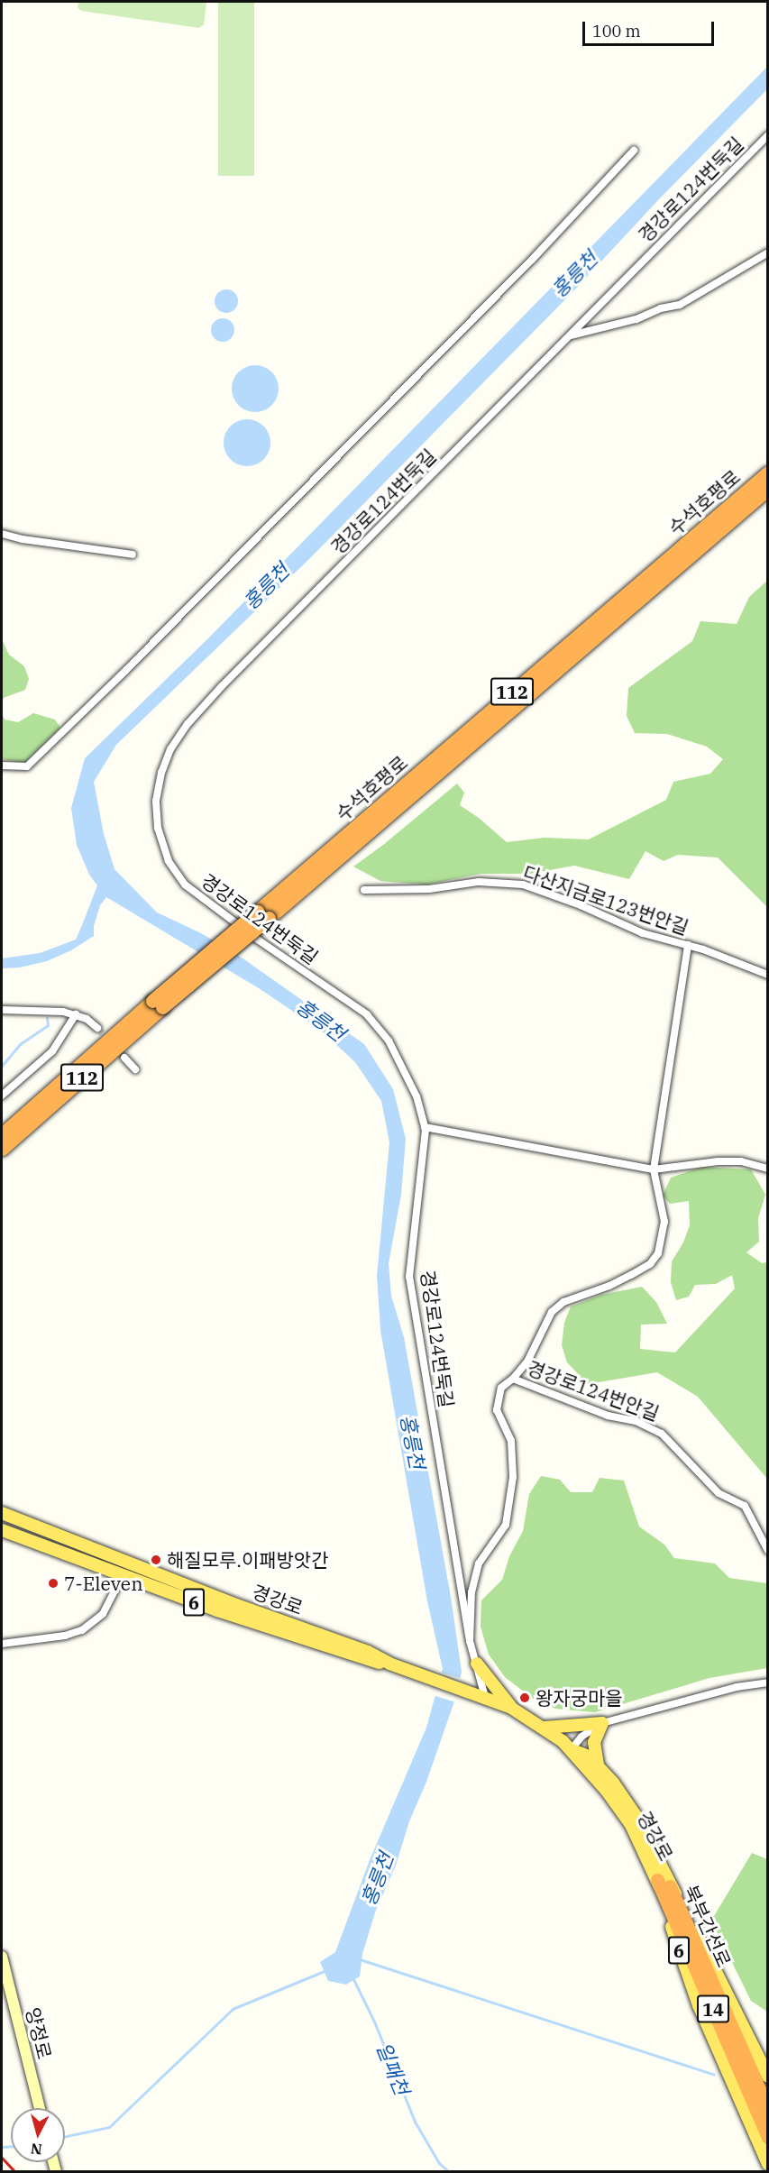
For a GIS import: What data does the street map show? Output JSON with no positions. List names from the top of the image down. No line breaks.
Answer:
{"streets":{"highway":["수석호평로","112","북부간선로","14"],"main road":["경강로","6","양정로"],"street":["경강로124번둑길","다산지금로123번안길","경강로124번안길"]},"crossings":[["경강로","북부간선로"]],"water":["홍릉천","일패천"],"places":["해질모루.이패방앗간","7-Eleven","왕자궁마을"],"scale_bar":"100 m","north":"bottom"}
